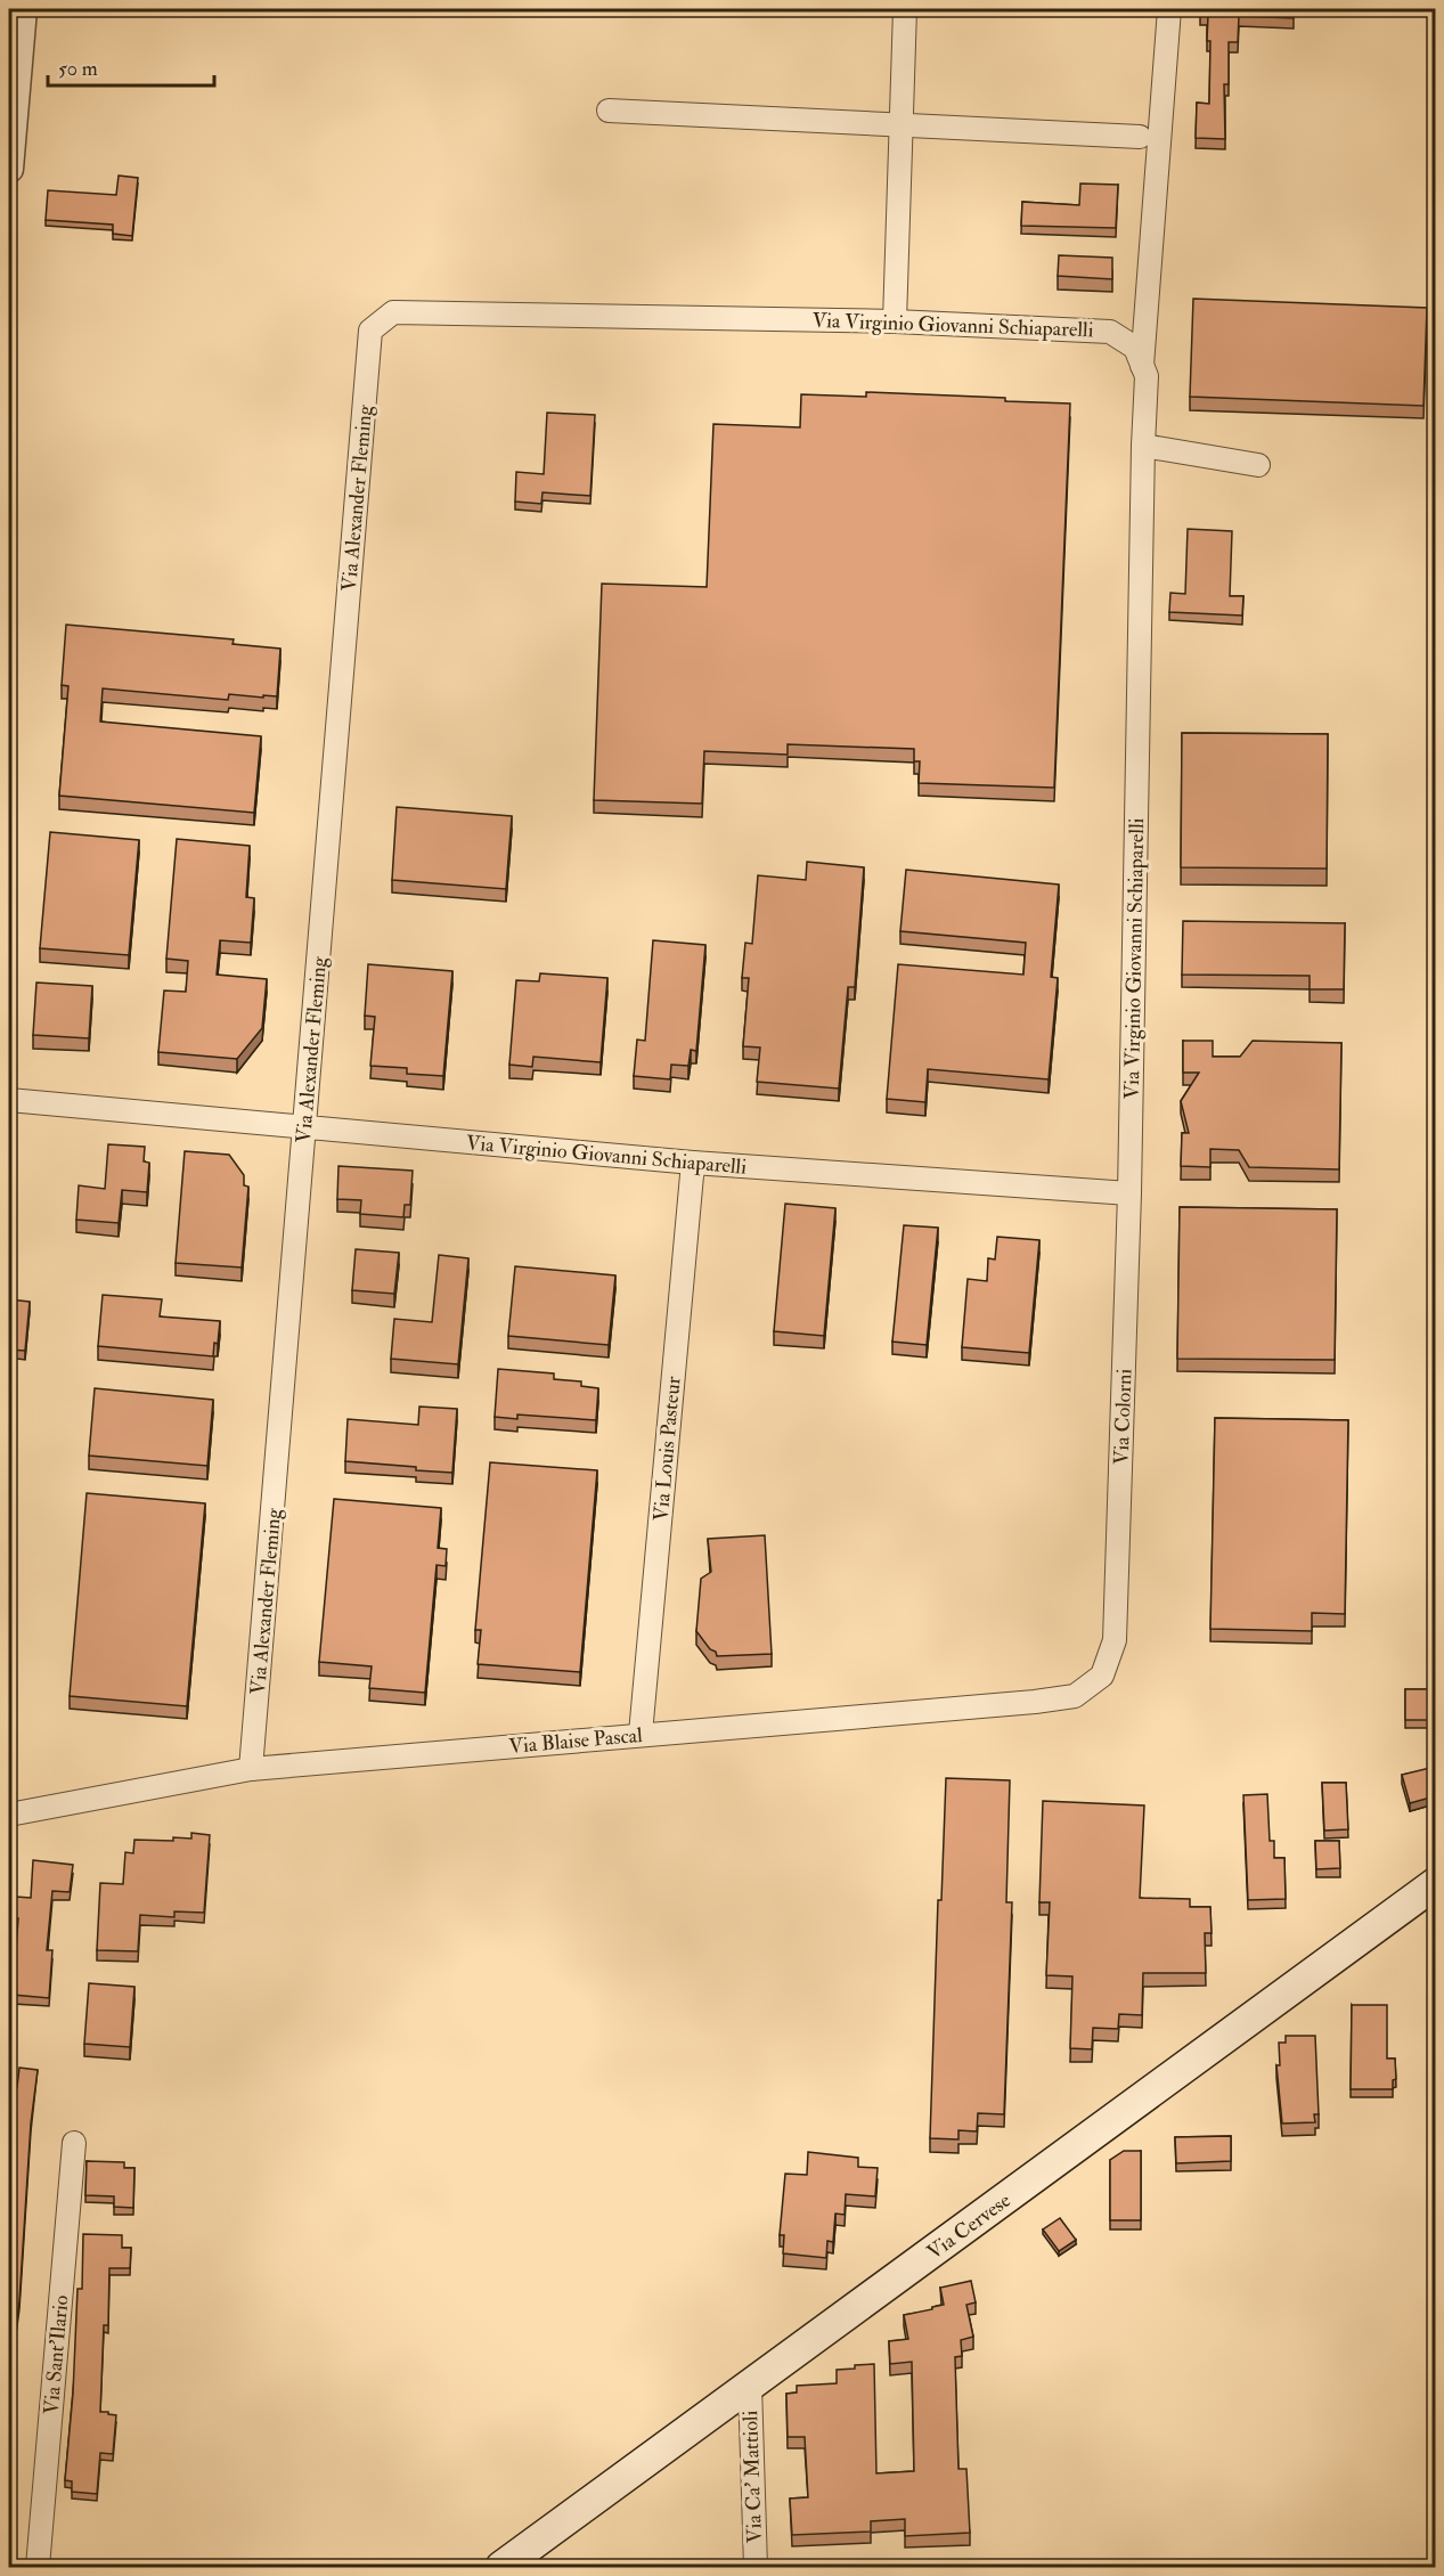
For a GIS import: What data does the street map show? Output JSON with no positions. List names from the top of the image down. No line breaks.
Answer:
{"streets":{"main road":["Via Cervese"],"street":["Via Virginio Giovanni Schiaparelli","Via Alexander Fleming","Via Colorni","Via Louis Pasteur","Via Blaise Pascal","Via Sant'Ilario","Via Ca' Mattioli"]},"crossings":[["Via Virginio Giovanni Schiaparelli","Via Alexander Fleming"],["Via Virginio Giovanni Schiaparelli","Via Colorni"],["Via Virginio Giovanni Schiaparelli","Via Louis Pasteur"],["Via Alexander Fleming","Via Blaise Pascal"],["Via Colorni","Via Blaise Pascal"],["Via Louis Pasteur","Via Blaise Pascal"],["Via Cervese","Via Ca' Mattioli"]],"scale_bar":"50 m"}
